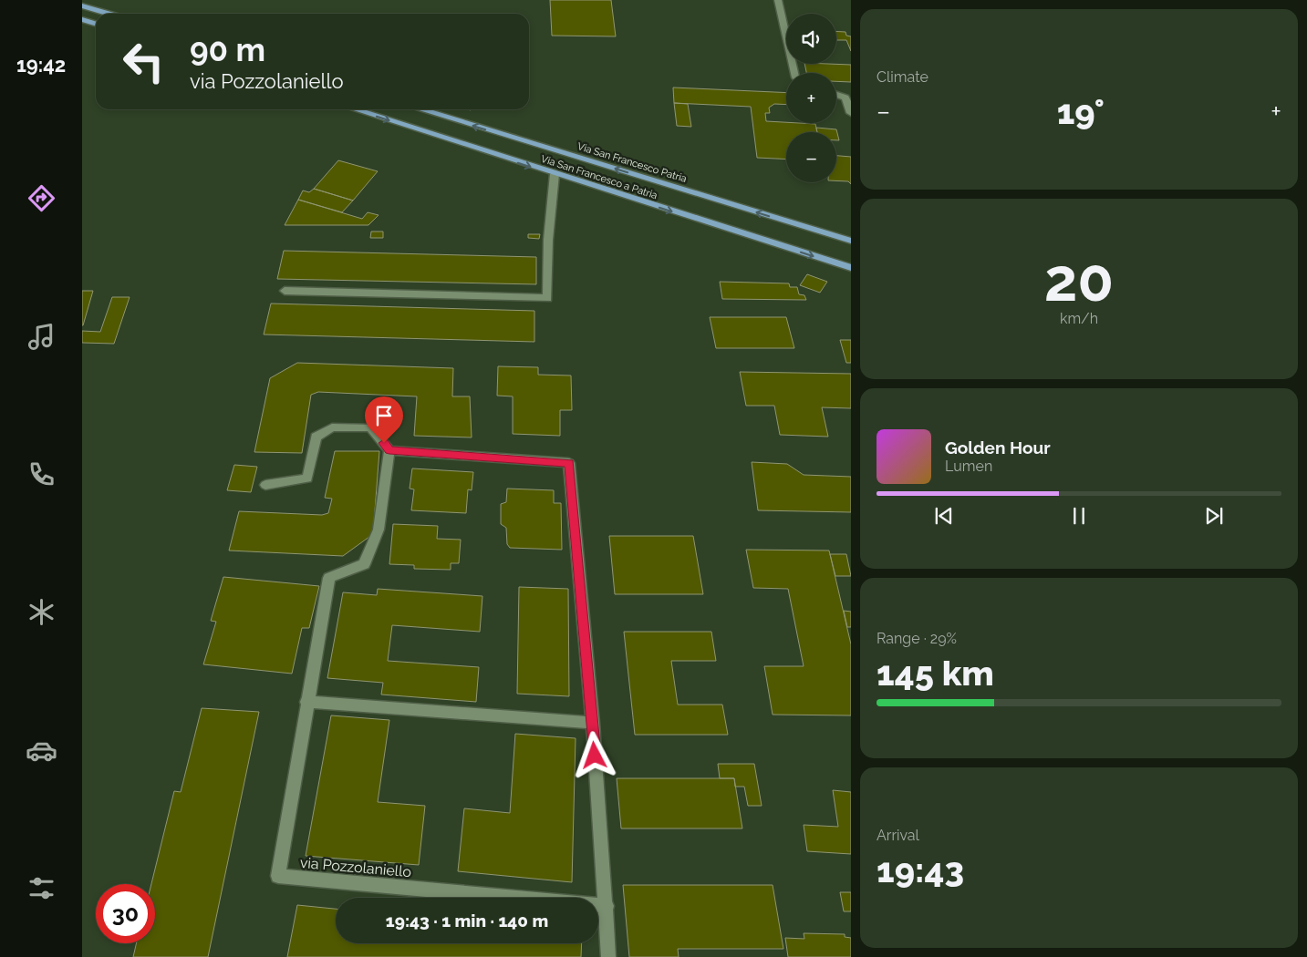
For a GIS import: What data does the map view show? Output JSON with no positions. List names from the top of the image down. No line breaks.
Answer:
{"streets":{"main road":["Via San Francesco Patria","Via San Francesco a Patria"],"street":["via Pozzolaniello"]},"one_way":["Via San Francesco Patria","Via San Francesco a Patria"],"page":{"tabs":"19:42","tile":["Climate",["20","km/h"],["Range · 29%","145 km"],["Arrival","19:43"]],"map_buttons":["+","−"],"turn":["90 m","via Pozzolaniello"],"heat":["−","19°","+"],"song":["Golden Hour","Lumen"],"limit":"30","trip":"19:43 · 1 min · 140 m"}}
